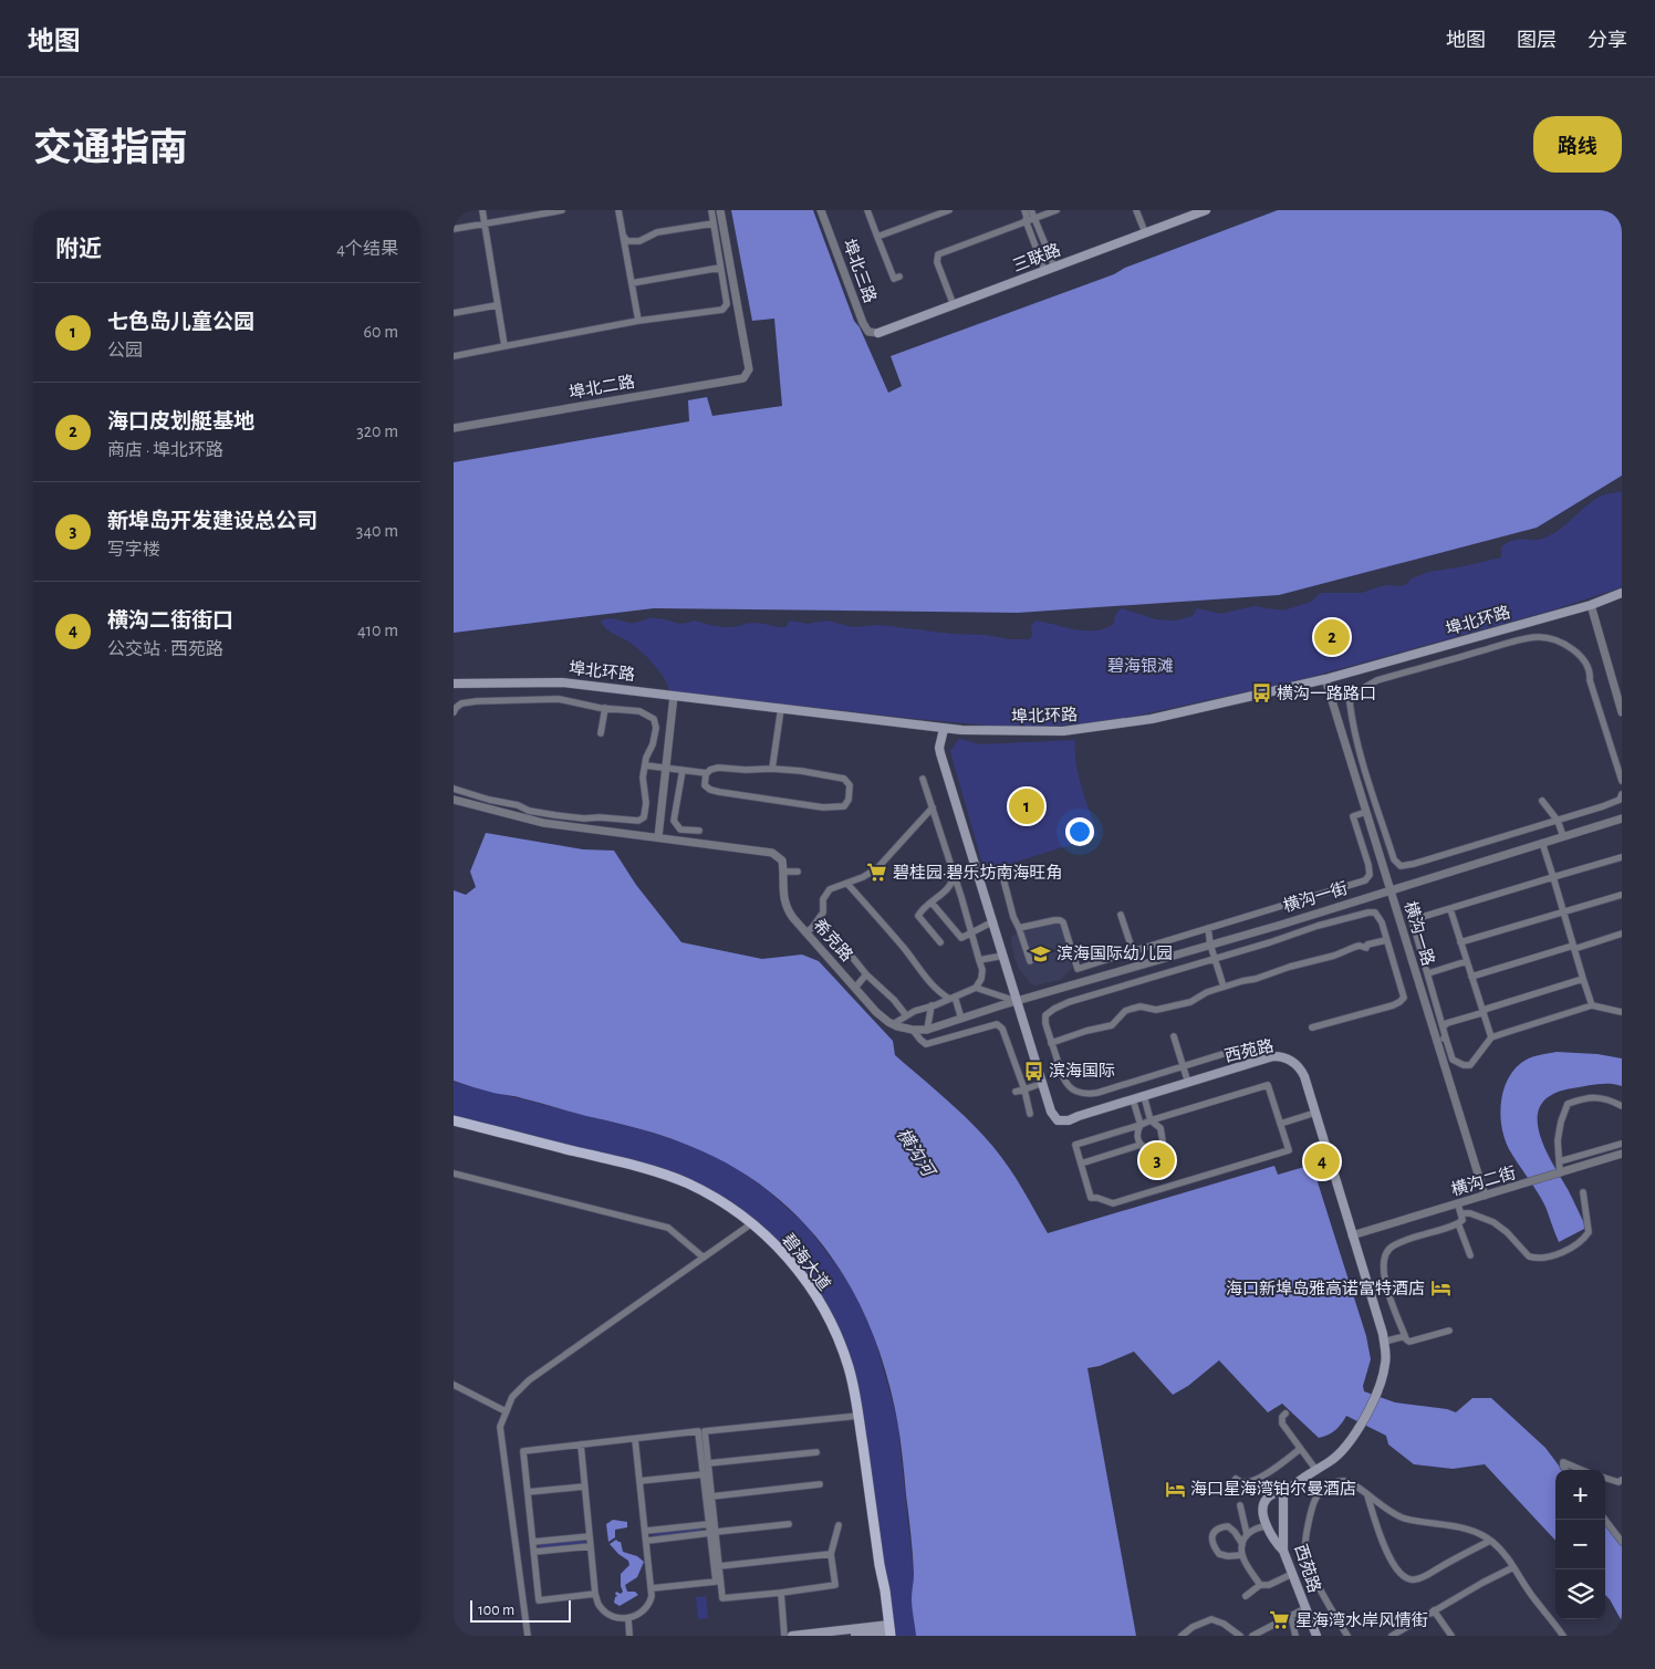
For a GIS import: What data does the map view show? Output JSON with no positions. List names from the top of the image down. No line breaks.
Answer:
{"streets":{"main road":["三联路","埠北环路","西苑路","碧海大道"],"street":["埠北三路","埠北二路","横沟一街","横沟一路","希克路","横沟二街"]},"crossings":[["三联路","埠北三路"],["埠北环路","横沟一路"],["埠北环路","西苑路"],["横沟一街","横沟一路"],["横沟一街","希克路"],["横沟一街","西苑路"],["横沟一路","横沟二街"],["希克路","西苑路"],["西苑路","横沟二街"]],"water":["横沟河"],"parks":["碧海银滩"],"places":{"bus stop":["横沟一路路口","滨海国际"],"supermarket":["碧桂园·碧乐坊南海旺角","星海湾水岸风情街"],"school or university":["滨海国际幼儿园"],"hotel":["海口新埠岛雅高诺富特酒店","海口星海湾铂尔曼酒店"]},"scale_bar":"100 m","page":{"header":"地图","nav":["地图","图层","分享"],"title":"交通指南","buttons":"路线","heading":["附近","4个结果"],"list":[{"mark":"1","name":"七色岛儿童公园","note":"公园","value":"60 m"},{"mark":"2","name":"海口皮划艇基地","note":"商店 · 埠北环路","value":"320 m"},{"mark":"3","name":"新埠岛开发建设总公司","note":"写字楼","value":"340 m"},{"mark":"4","name":"横沟二街街口","note":"公交站 · 西苑路","value":"410 m"}],"pins":["2","1","3","4"],"map_buttons":["+","−"],"scale":"100 m"}}
